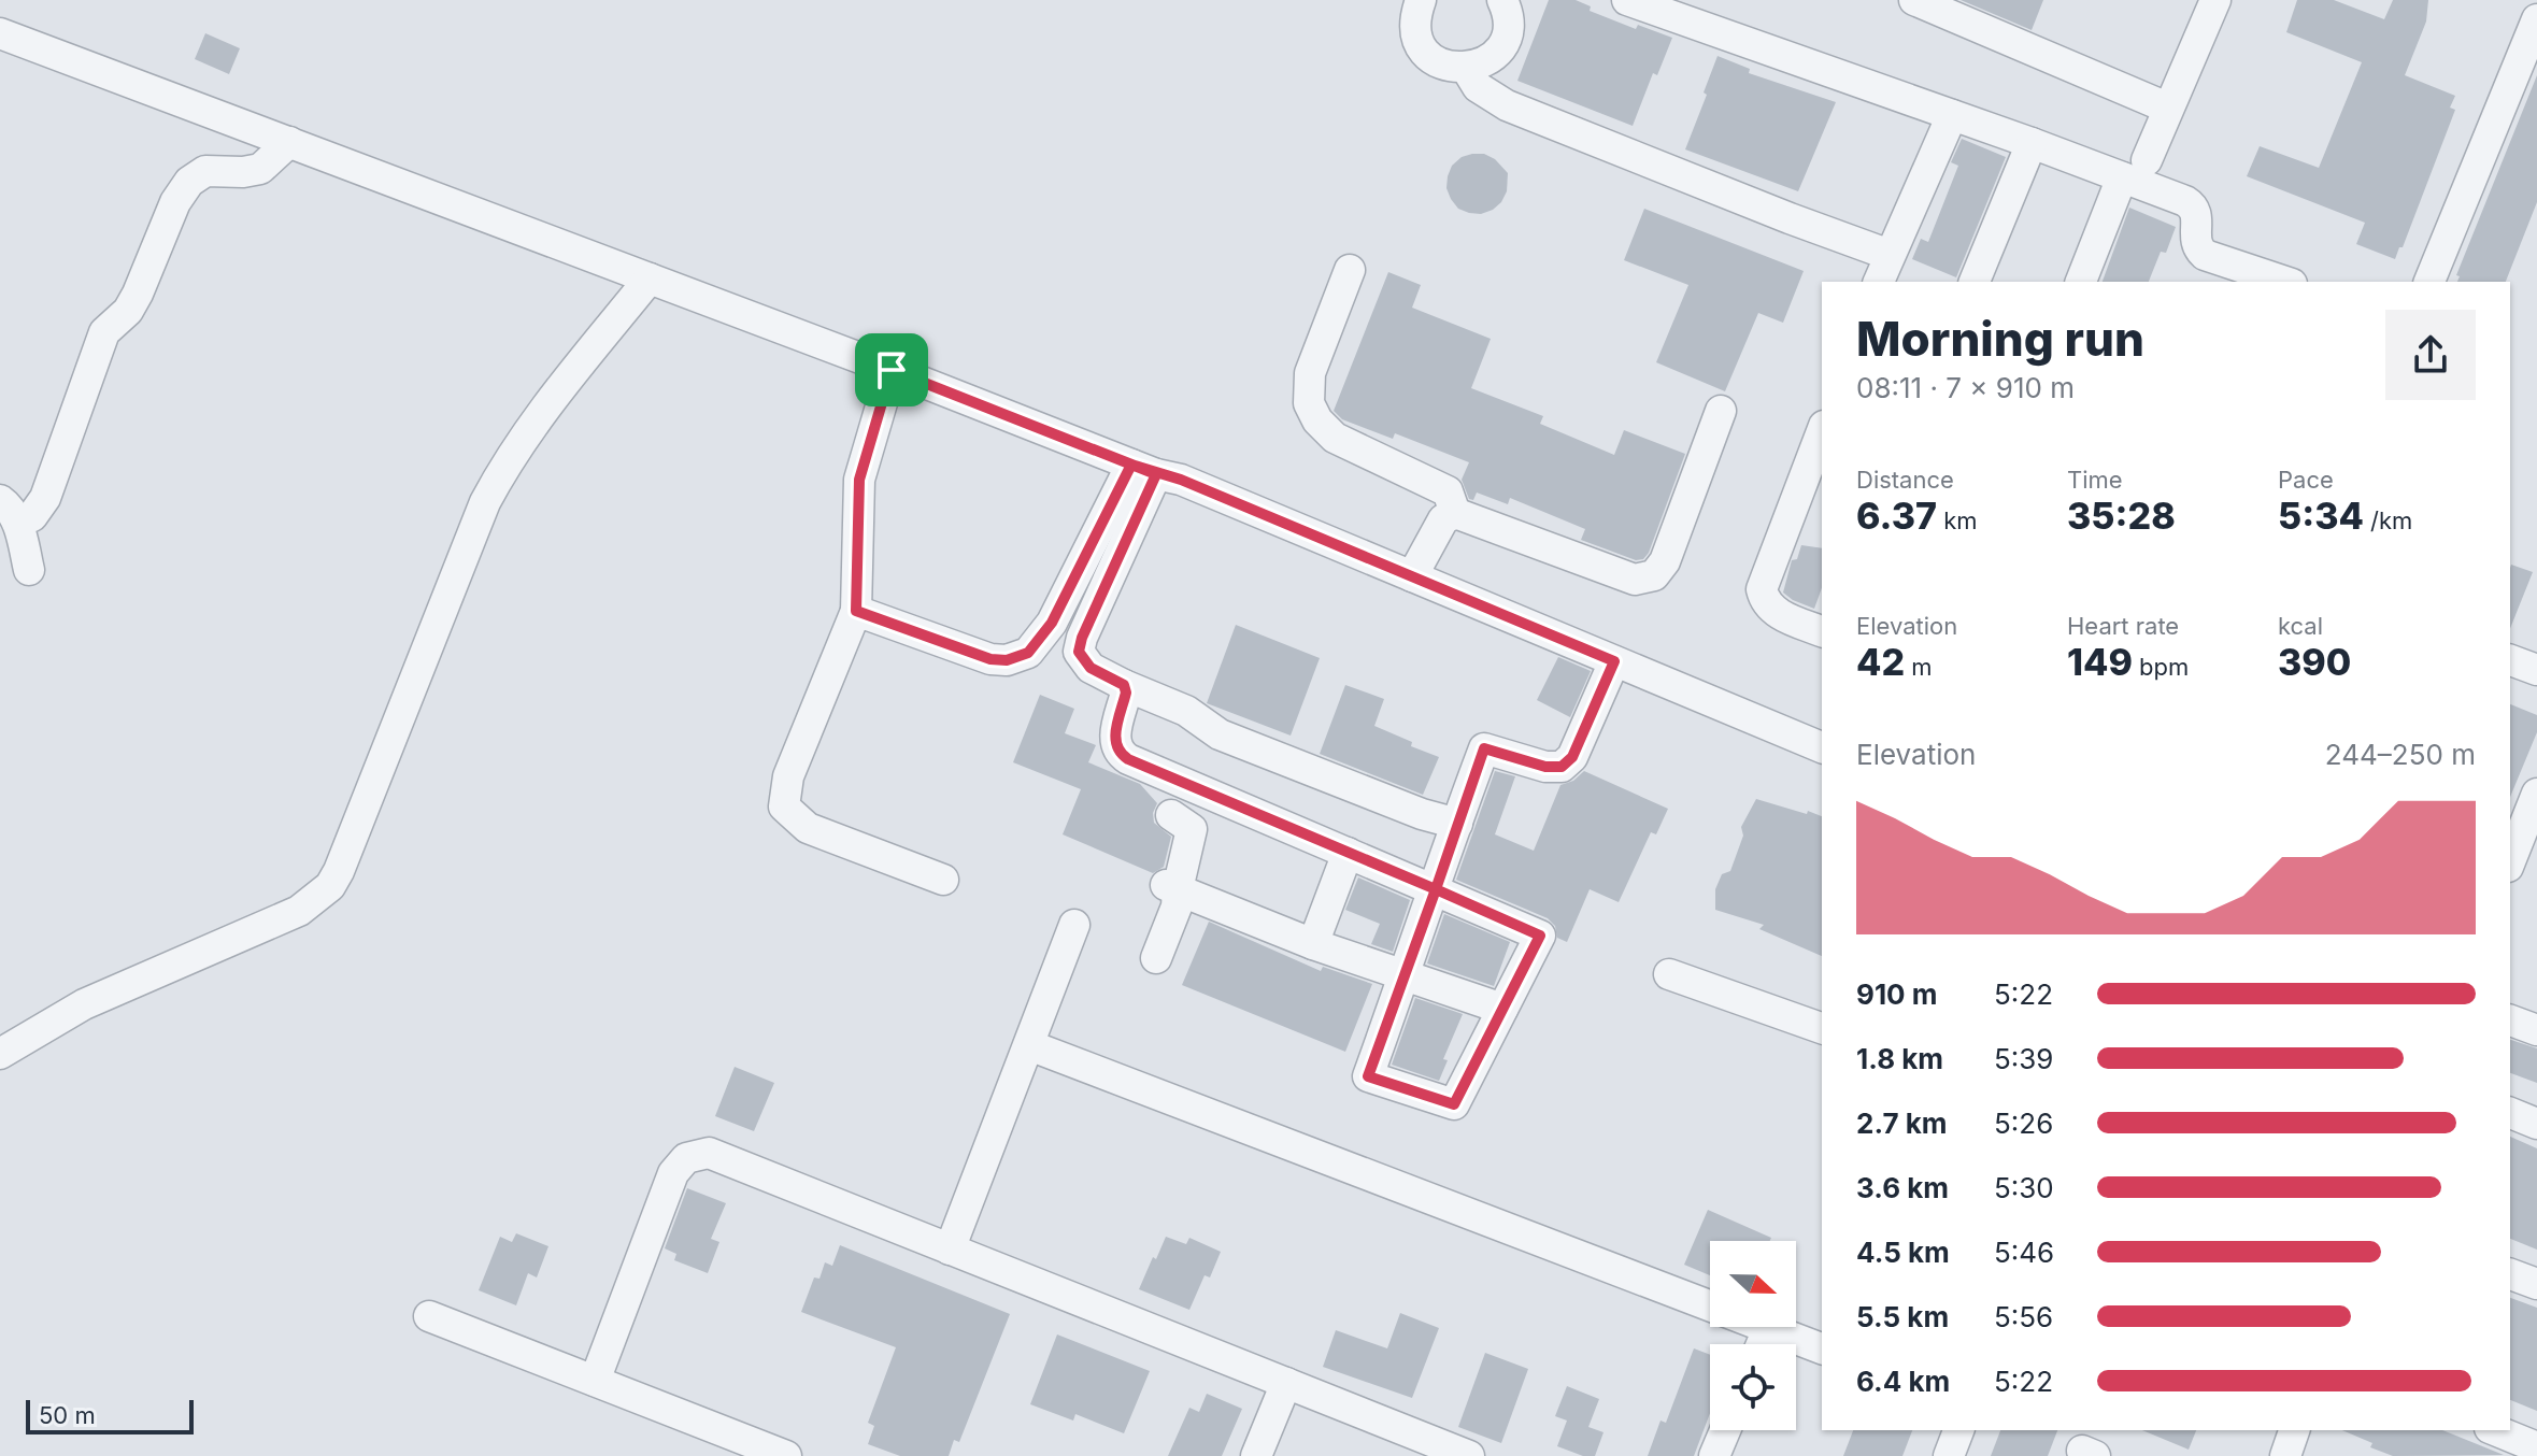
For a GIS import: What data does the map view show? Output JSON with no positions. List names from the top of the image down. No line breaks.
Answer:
{"scale_bar":"50 m","north":"right","page":{"heading":["Morning run","08:11 · 7 × 910 m"],"stats":[["Distance","6.37 km"],["Time","35:28"],["Pace","5:34 /km"],["Elevation","42 m"],["Heart rate","149 bpm"],["kcal","390"]],"chart":["Elevation","244–250 m"],"list":[{"name":"910 m","note":"5:22"},{"name":"1.8 km","note":"5:39"},{"name":"2.7 km","note":"5:26"},{"name":"3.6 km","note":"5:30"},{"name":"4.5 km","note":"5:46"},{"name":"5.5 km","note":"5:56"},{"name":"6.4 km","note":"5:22"}],"scale":"50 m"}}
